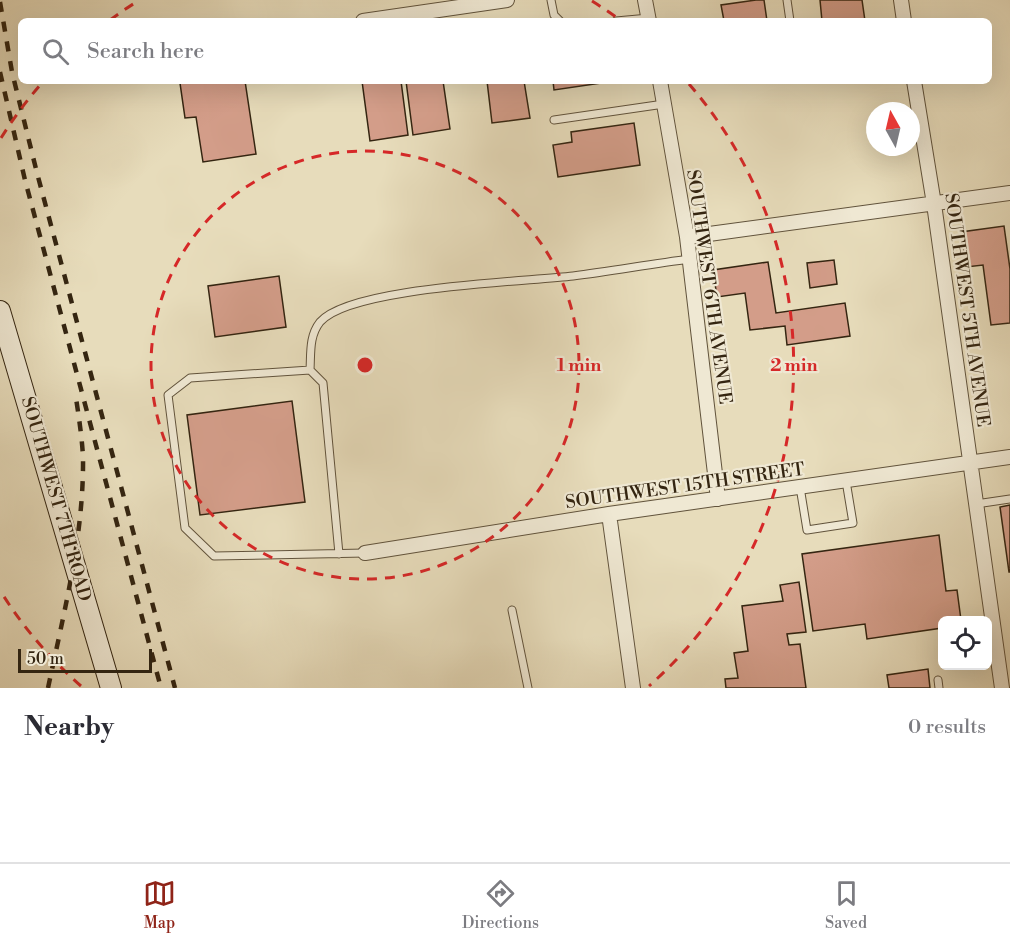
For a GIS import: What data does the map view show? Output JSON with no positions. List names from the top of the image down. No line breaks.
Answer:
{"streets":{"street":["SOUTHWEST 6TH AVENUE","SOUTHWEST 5TH AVENUE","SOUTHWEST 15TH STREET","SOUTHWEST 7TH ROAD"]},"crossings":[["SOUTHWEST 6TH AVENUE","SOUTHWEST 15TH STREET"],["SOUTHWEST 5TH AVENUE","SOUTHWEST 15TH STREET"]],"scale_bar":"50 m","north":"top","page":{"search":"Search here","scale":"50 m","heading":["Nearby","0 results"],"nav":["Map","Directions","Saved"]},"rings":["1 min","2 min"]}
